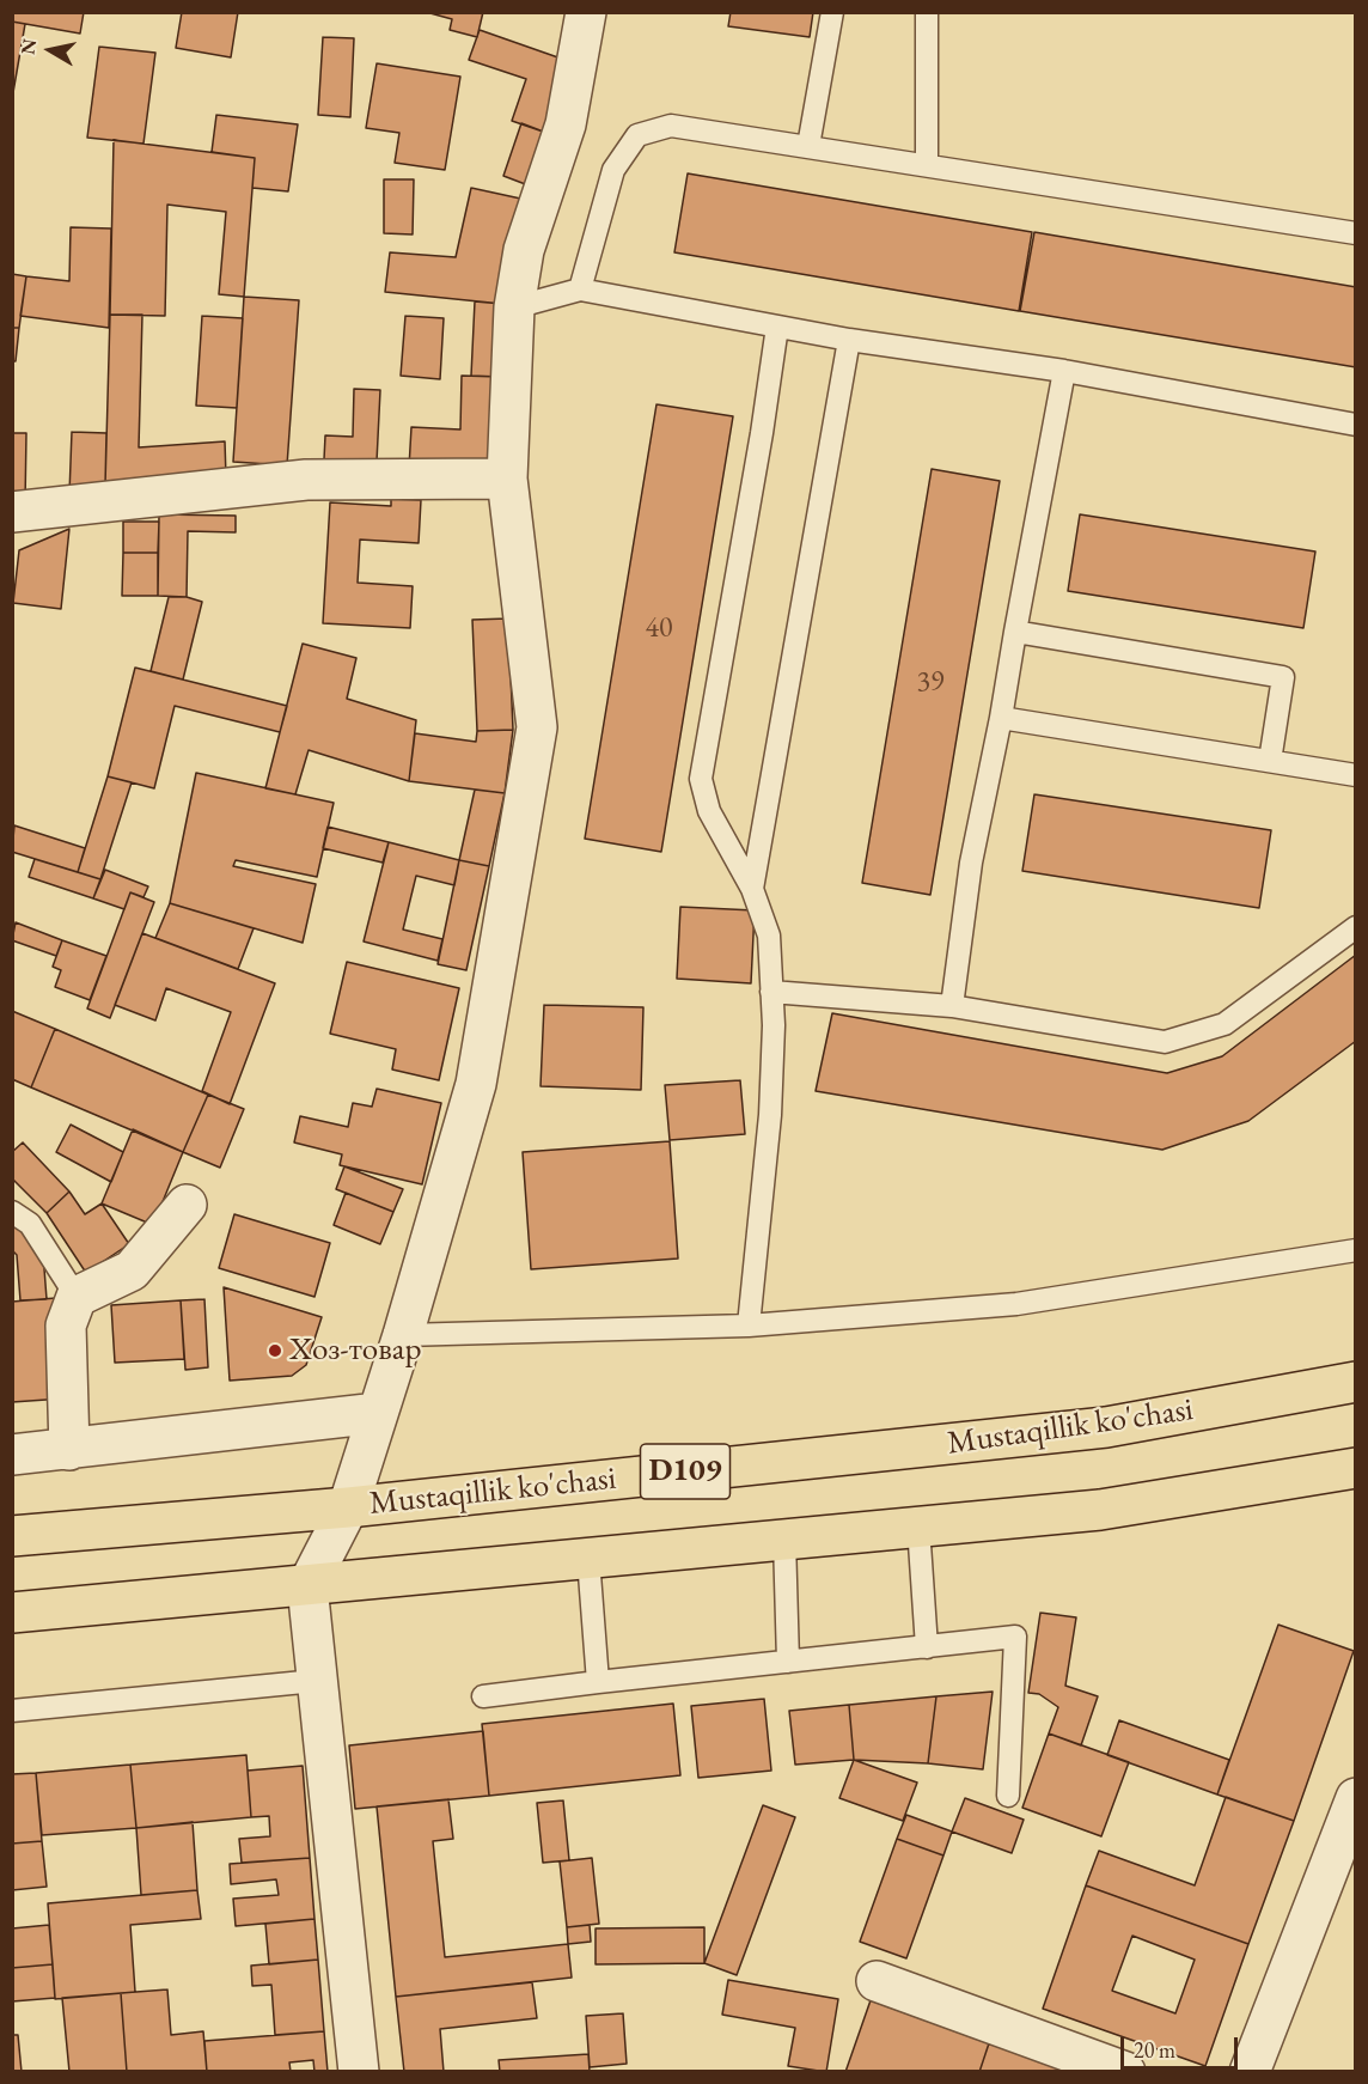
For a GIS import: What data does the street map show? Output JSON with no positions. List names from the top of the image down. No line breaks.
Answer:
{"streets":{"main road":["Mustaqillik ko'chasi","D109"]},"places":["Хоз-товар"],"house_numbers":["40","39"],"scale_bar":"20 m","north":"left"}
